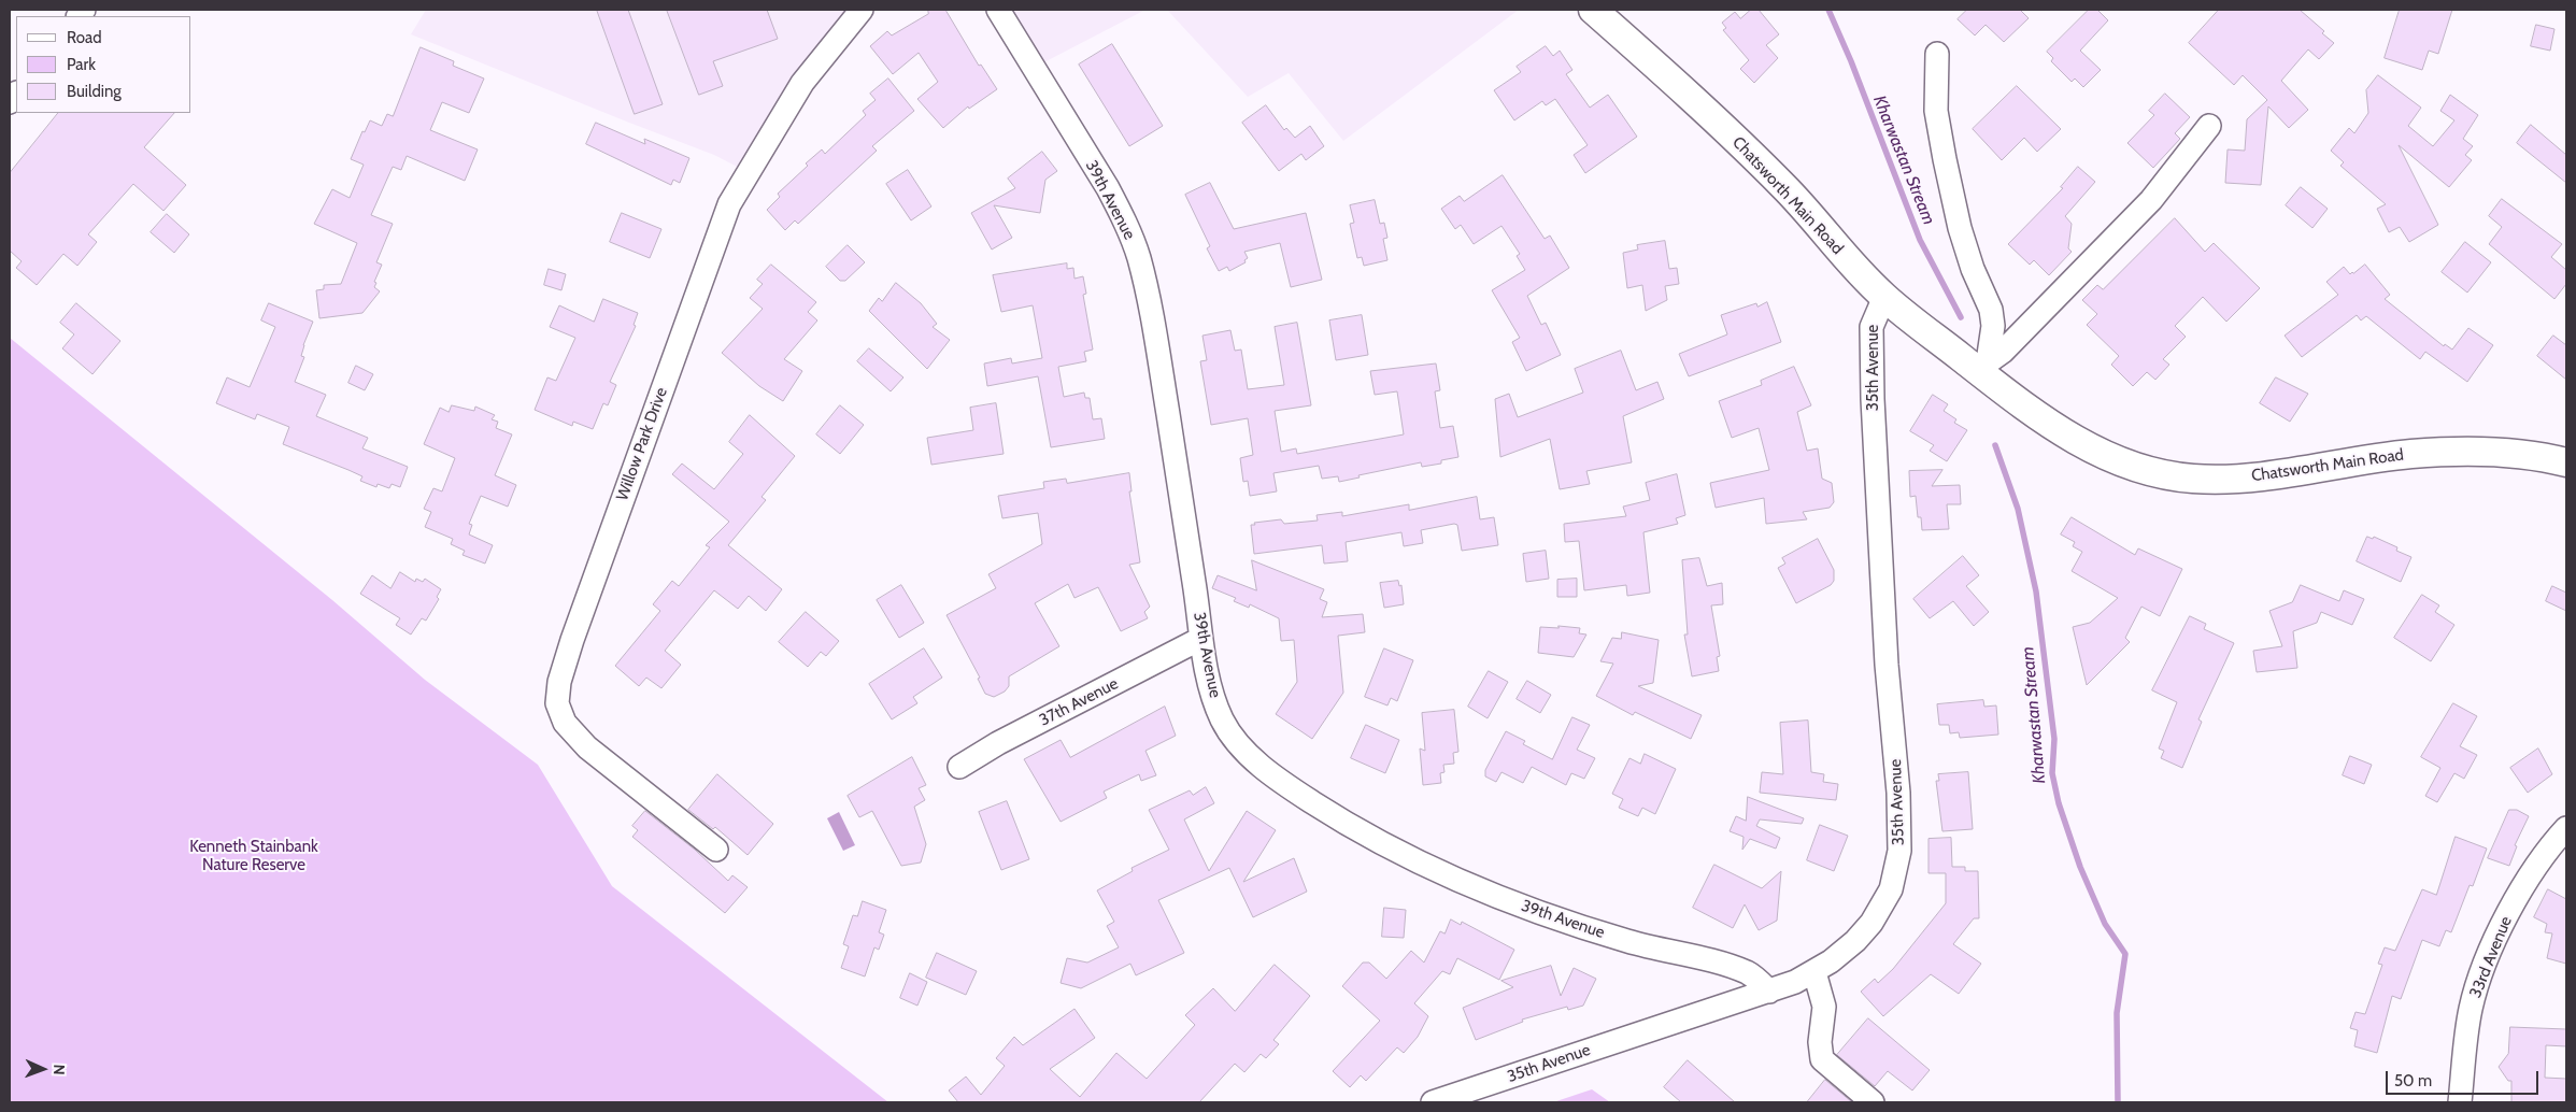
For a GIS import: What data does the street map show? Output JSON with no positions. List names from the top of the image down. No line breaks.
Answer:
{"streets":{"street":["Chatsworth Main Road","39th Avenue","35th Avenue","Willow Park Drive","37th Avenue","33rd Avenue"]},"crossings":[["Chatsworth Main Road","35th Avenue"],["39th Avenue","35th Avenue"],["39th Avenue","37th Avenue"]],"water":["Kharwastan Stream"],"parks":["Kenneth Stainbank Nature Reserve"],"legend":["Road","Park","Building"],"scale_bar":"50 m","north":"right"}
